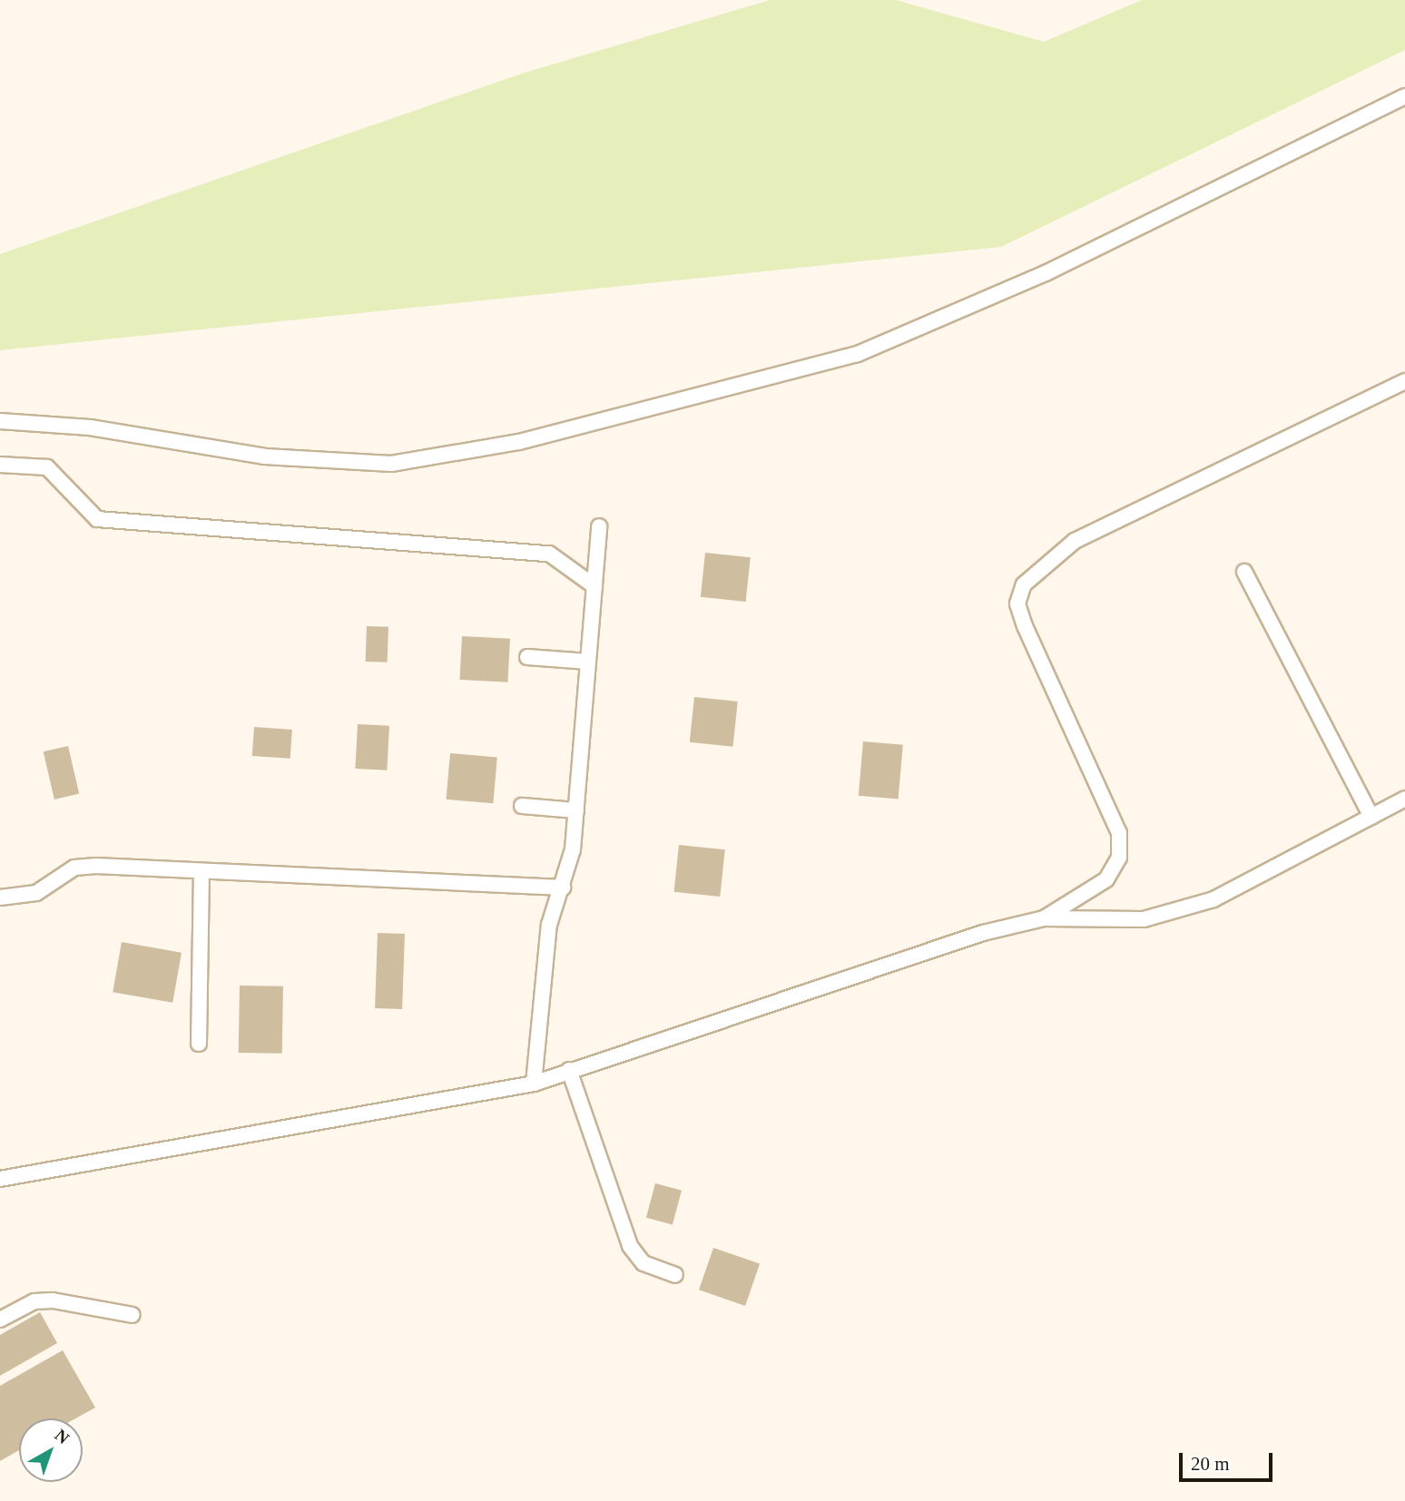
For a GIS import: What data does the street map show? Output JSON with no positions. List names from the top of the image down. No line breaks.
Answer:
{"scale_bar":"20 m","north":"top right"}
